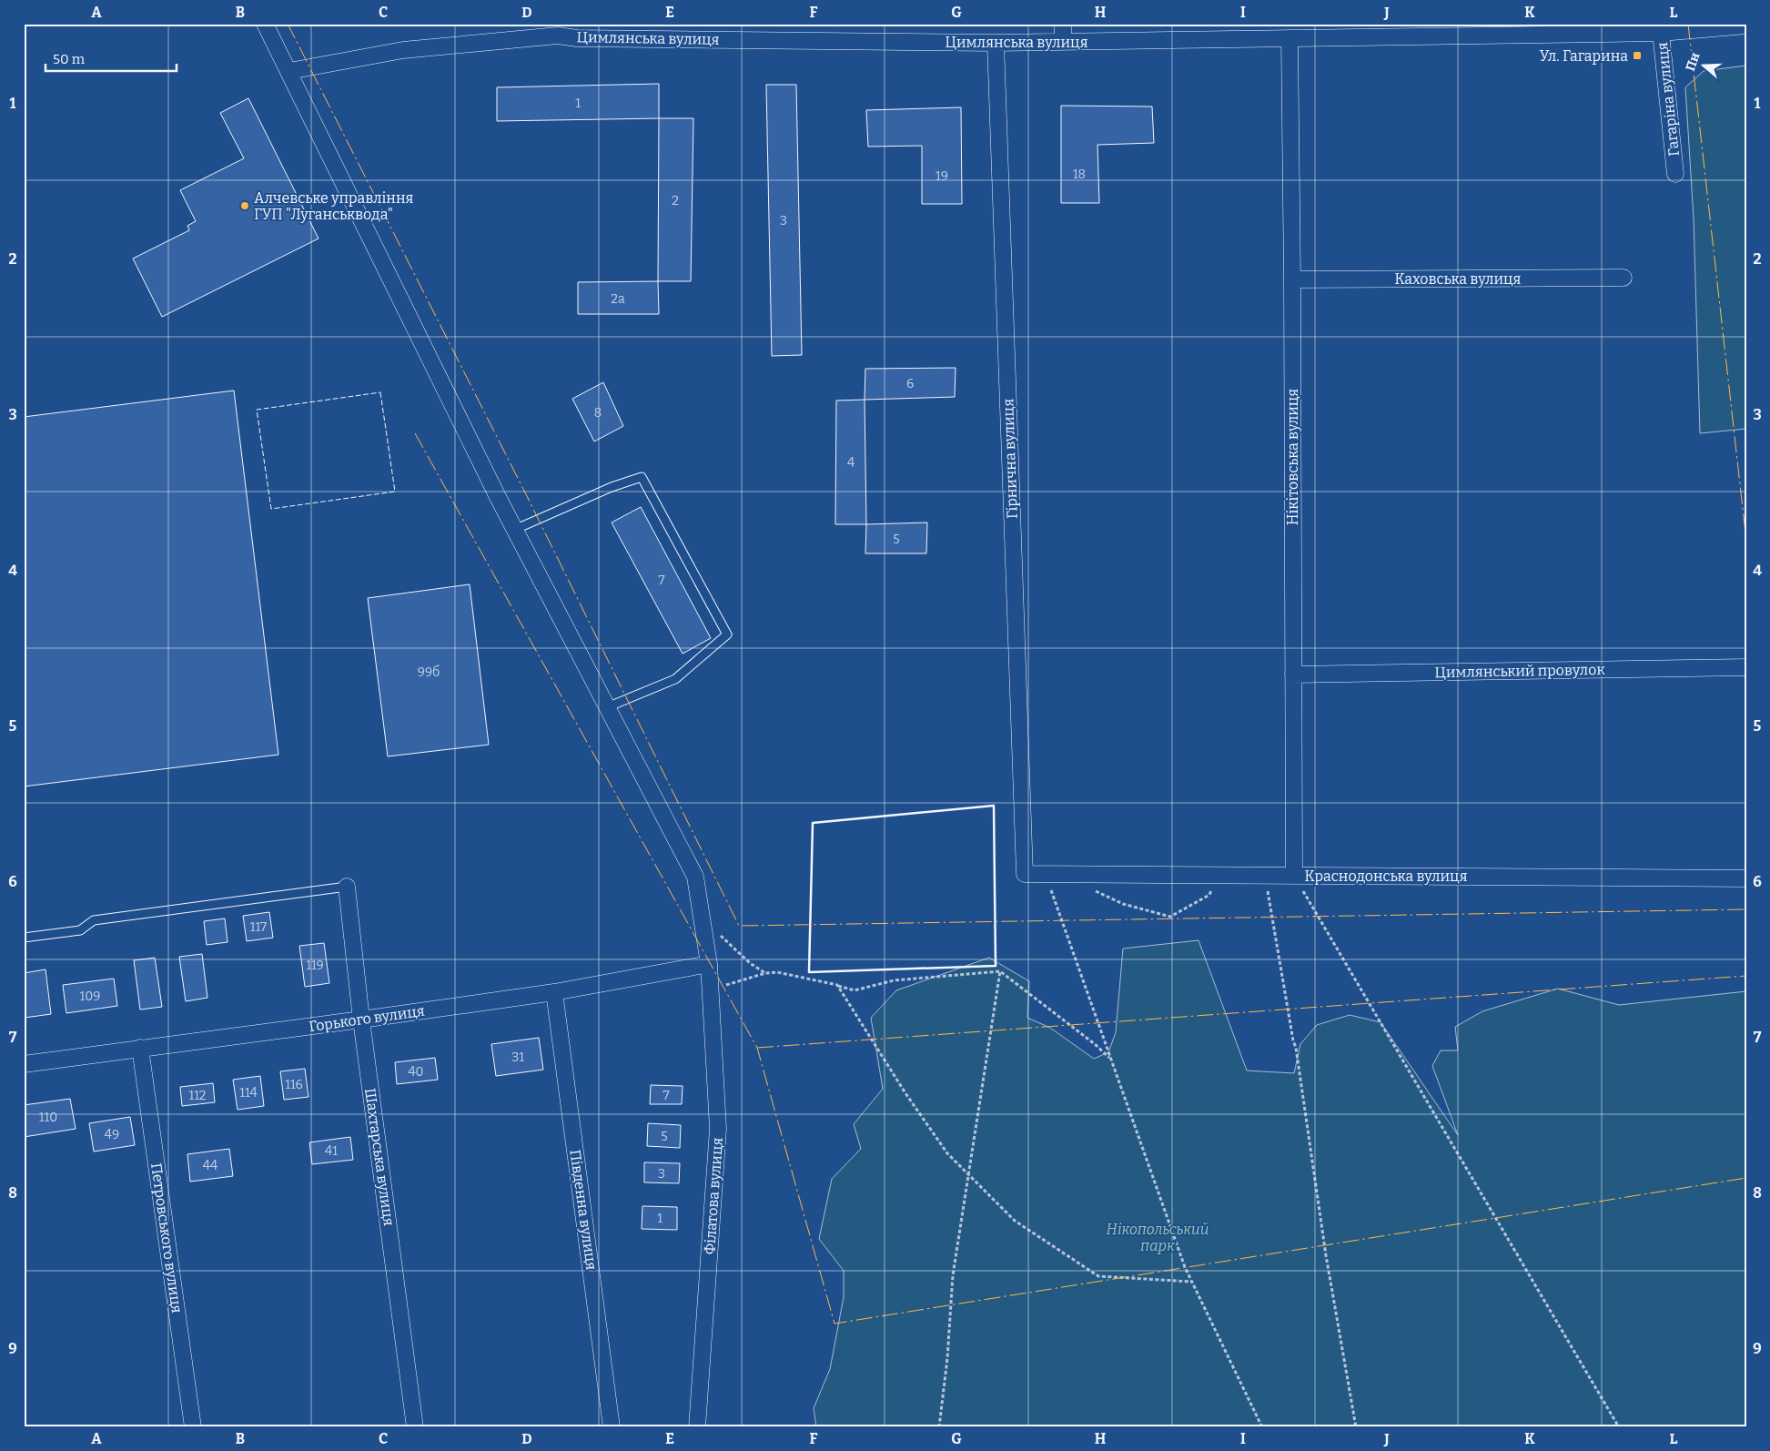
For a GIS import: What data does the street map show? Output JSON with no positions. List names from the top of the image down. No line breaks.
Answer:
{"streets":{"street":["Цимлянська вулиця","Гагаріна вулиця","Каховська вулиця","Нікітовська вулиця","Гірнична вулиця","Цимлянський провулок","Краснодонська вулиця","Горького вулиця","Шахтарська вулиця","Філатова вулиця","Південна вулиця","Петровського вулиця"]},"crossings":[["Цимлянська вулиця","Гагаріна вулиця"],["Цимлянська вулиця","Нікітовська вулиця"],["Цимлянська вулиця","Гірнична вулиця"],["Цимлянська вулиця","Філатова вулиця"],["Каховська вулиця","Нікітовська вулиця"],["Нікітовська вулиця","Цимлянський провулок"],["Нікітовська вулиця","Краснодонська вулиця"],["Гірнична вулиця","Краснодонська вулиця"],["Горького вулиця","Шахтарська вулиця"],["Горького вулиця","Філатова вулиця"],["Горького вулиця","Південна вулиця"],["Горького вулиця","Петровського вулиця"]],"parks":["Нікопольський парк"],"places":{"transit":["Ул. Гагарина"],"other":["Алчевське управління ГУП \"Луганськвода\""]},"house_numbers":["1","18","19","2","3","2а","6","8","4","5","7","99б","117","119","109","31","40","116","114","112","7","110","49","5","41","44","3","1"],"scale_bar":"50 m","north":"left","grid":{"columns":["A","B","C","D","E","F","G","H","I","J","K","L"],"rows":["1","2","3","4","5","6","7","8","9"]}}
